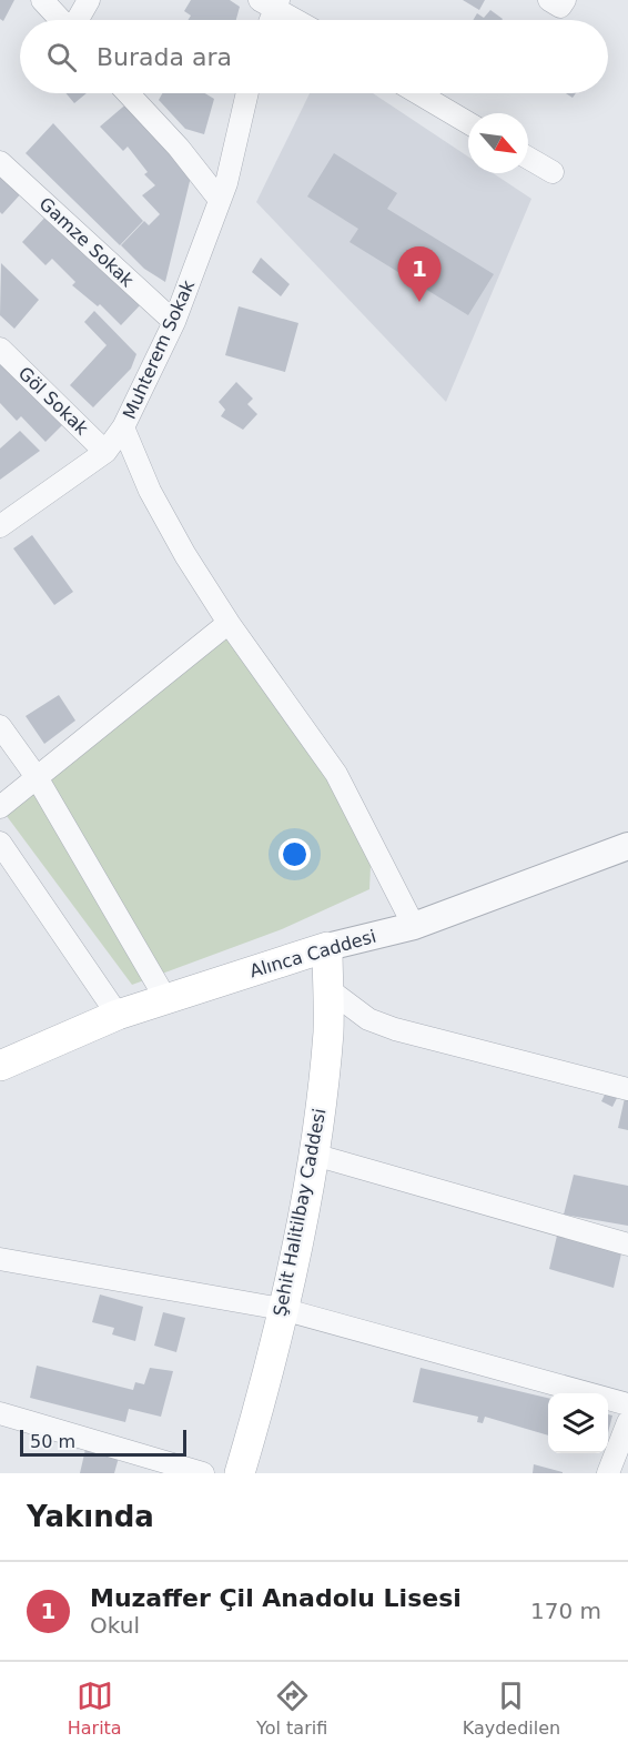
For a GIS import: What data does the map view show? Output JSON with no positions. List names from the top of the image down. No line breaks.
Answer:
{"streets":{"main road":["Alınca Caddesi","Şehit Halitilbay Caddesi"],"street":["Gamze Sokak","Muhterem Sokak","Göl Sokak"]},"crossings":[["Gamze Sokak","Muhterem Sokak"],["Muhterem Sokak","Göl Sokak"],["Alınca Caddesi","Şehit Halitilbay Caddesi"]],"scale_bar":"50 m","north":"bottom right","page":{"search":"Burada ara","pins":"1","scale":"50 m","heading":"Yakında","list":[{"mark":"1","name":"Muzaffer Çil Anadolu Lisesi","note":"Okul","value":"170 m"}],"nav":["Harita","Yol tarifi","Kaydedilen"]}}
